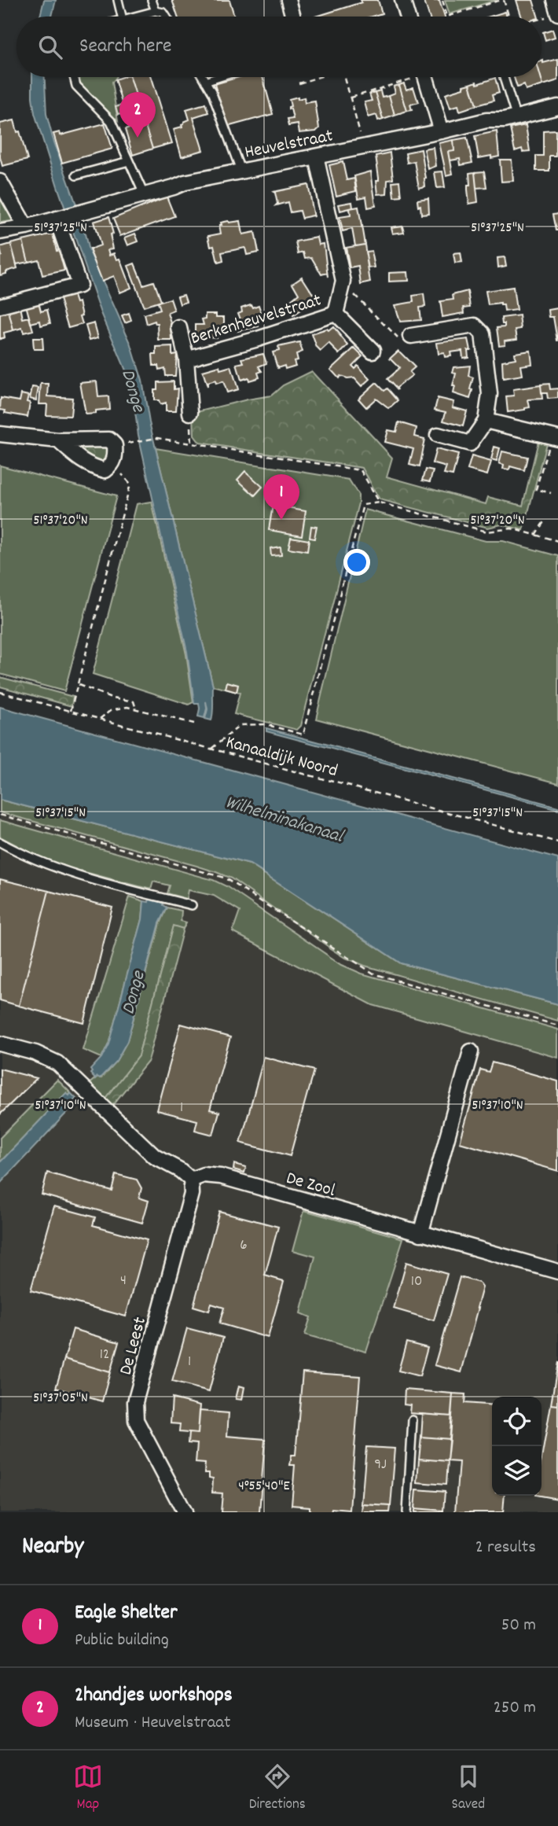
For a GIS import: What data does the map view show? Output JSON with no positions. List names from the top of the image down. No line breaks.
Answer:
{"streets":{"street":["Heuvelstraat","Berkenheuvelstraat","De Zool","De Leest"],"path":["Kanaaldijk Noord"]},"crossings":[["Heuvelstraat","Berkenheuvelstraat"],["De Zool","De Leest"]],"water":["Donge","Wilhelminakanaal"],"house_numbers":["1","6","4","10","12","1","9J"],"page":{"search":"Search here","pins":["2","1"],"heading":["Nearby","2 results"],"list":[{"mark":"1","name":"Eagle Shelter","note":"Public building","value":"50 m"},{"mark":"2","name":"2handjes workshops","note":"Museum · Heuvelstraat","value":"250 m"}],"nav":["Map","Directions","Saved"]},"coordinates":["51°37'25\"N","51°37'20\"N","51°37'15\"N","51°37'10\"N","51°37'05\"N","4°55'40\"E"]}
